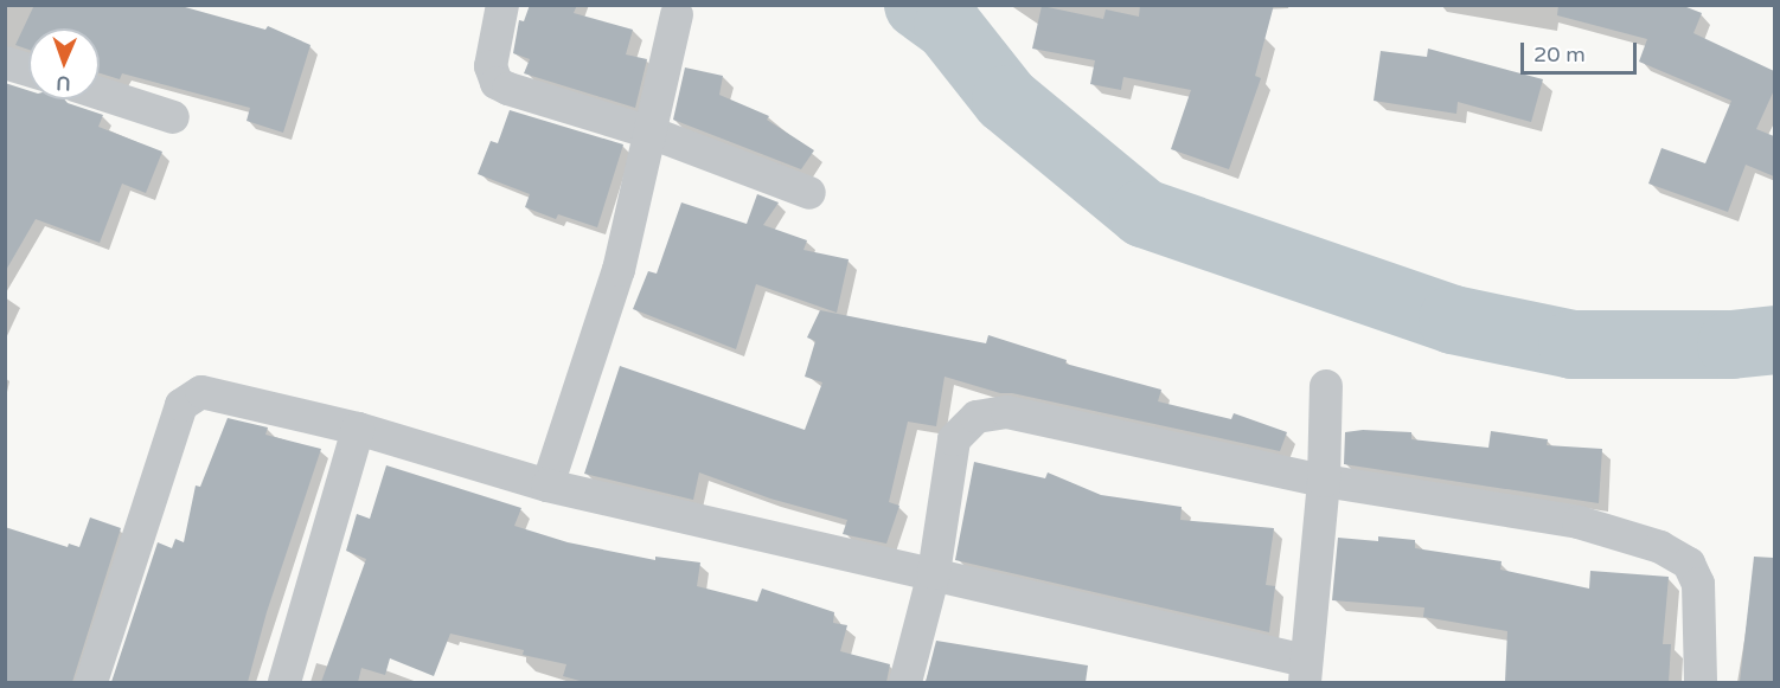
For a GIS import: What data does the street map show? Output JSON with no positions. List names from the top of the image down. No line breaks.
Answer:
{"scale_bar":"20 m","north":"bottom"}
